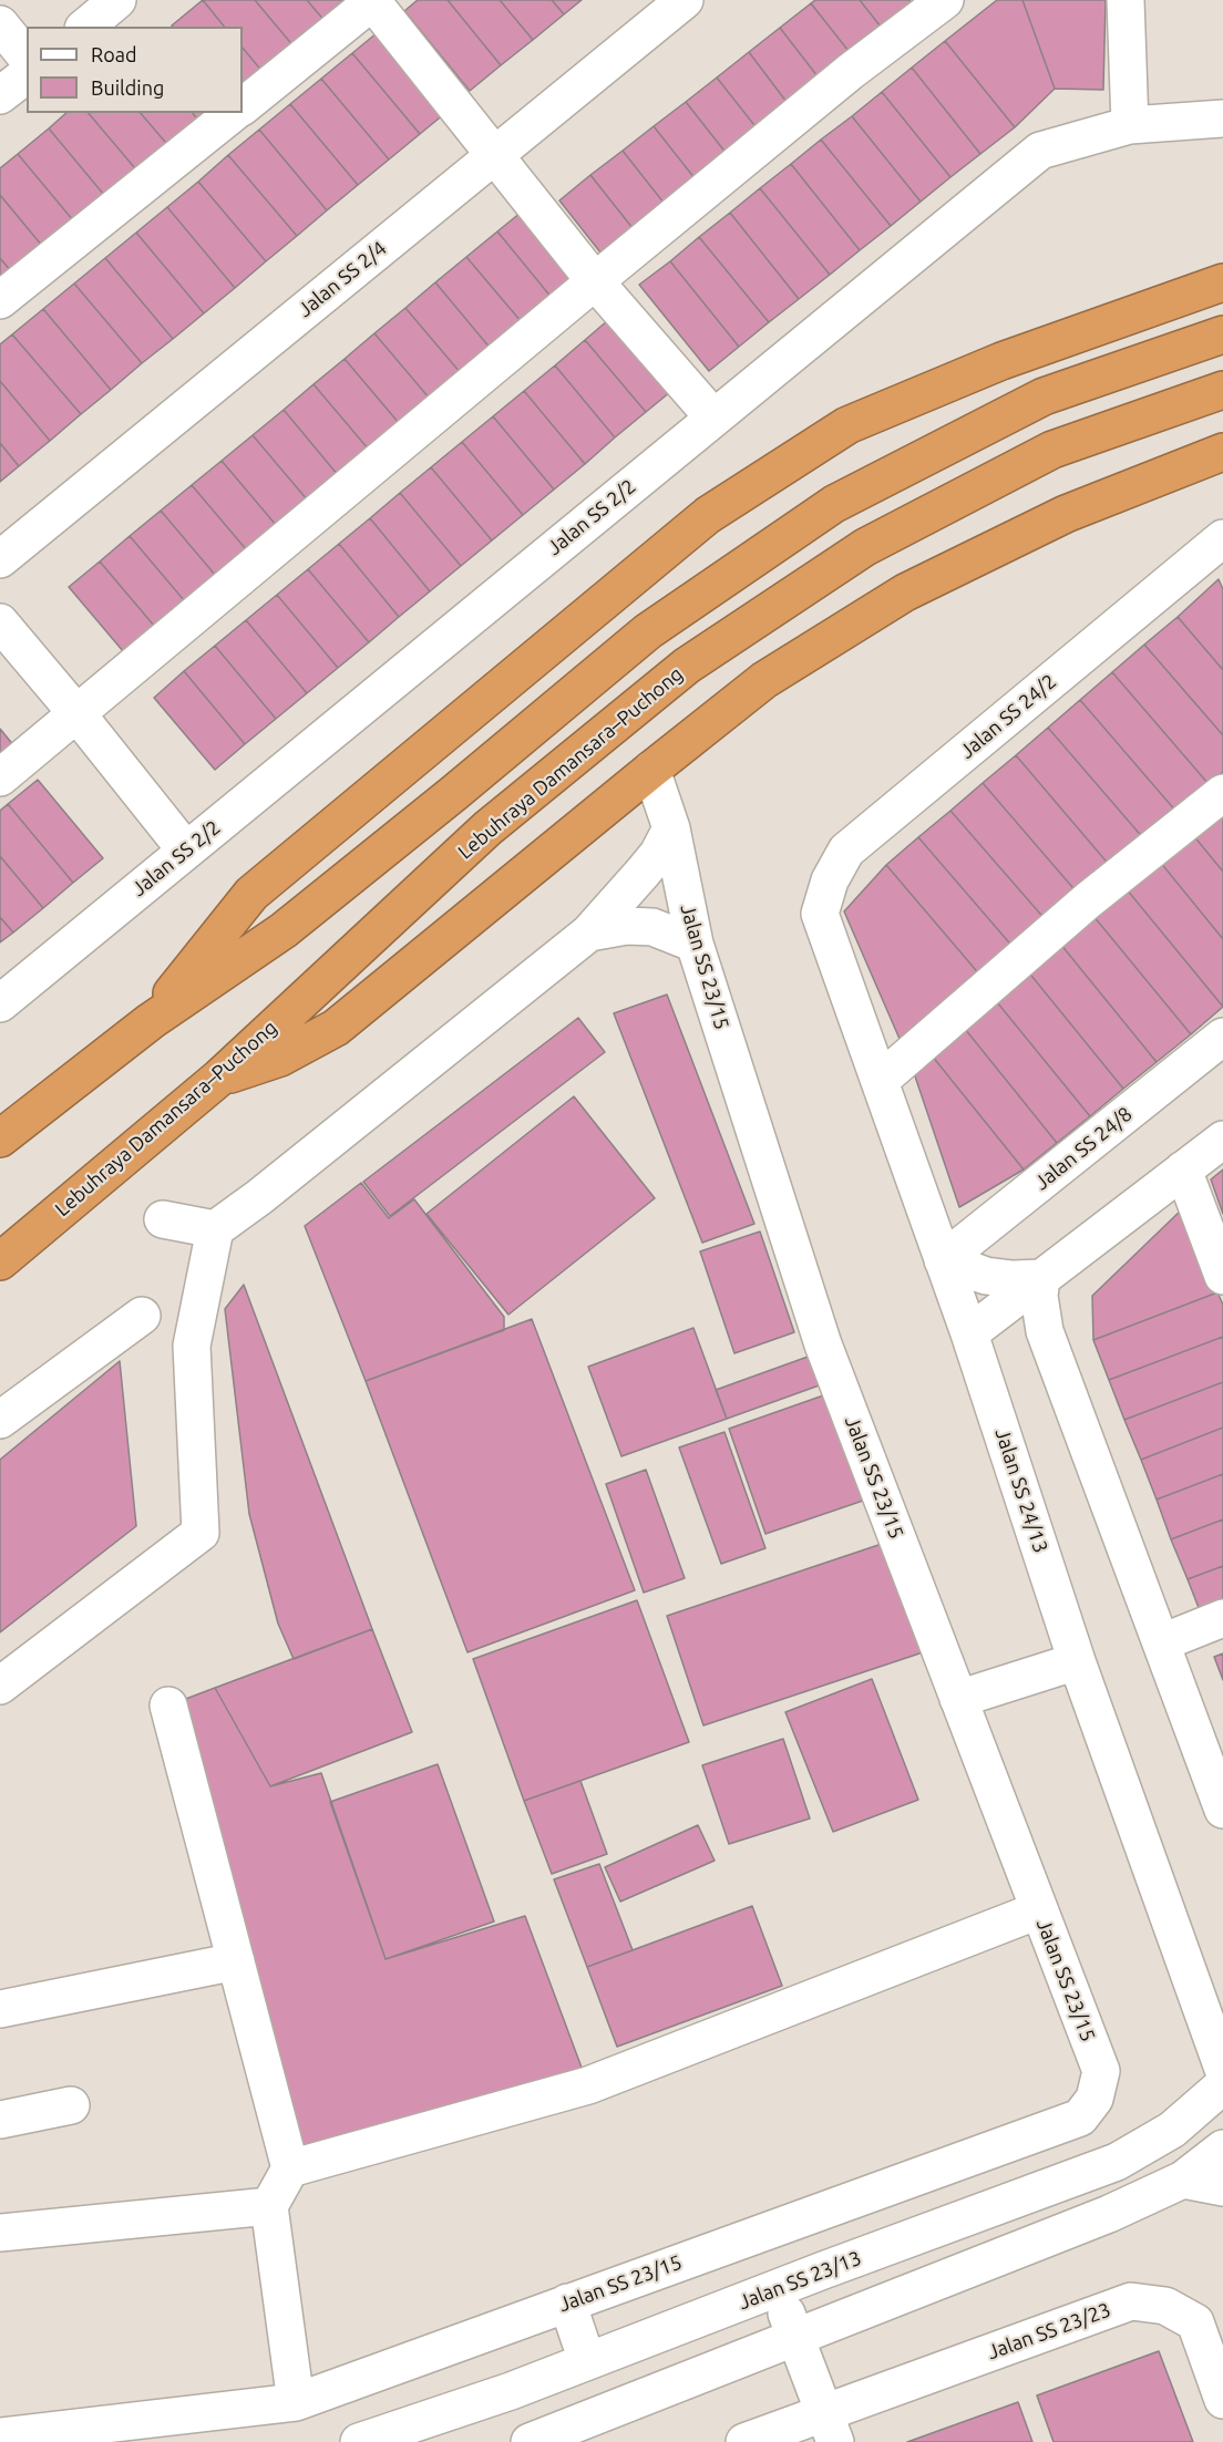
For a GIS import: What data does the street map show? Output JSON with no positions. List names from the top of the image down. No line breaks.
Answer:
{"streets":{"highway":["Lebuhraya Damansara–Puchong"],"street":["Jalan SS 2/4","Jalan SS 2/2","Jalan SS 24/2","Jalan SS 23/15","Jalan SS 24/8","Jalan SS 24/13","Jalan SS 23/13","Jalan SS 23/23"]},"crossings":[["Jalan SS 24/2","Jalan SS 24/13"],["Jalan SS 24/8","Jalan SS 24/13"]],"legend":["Road","Building"]}
